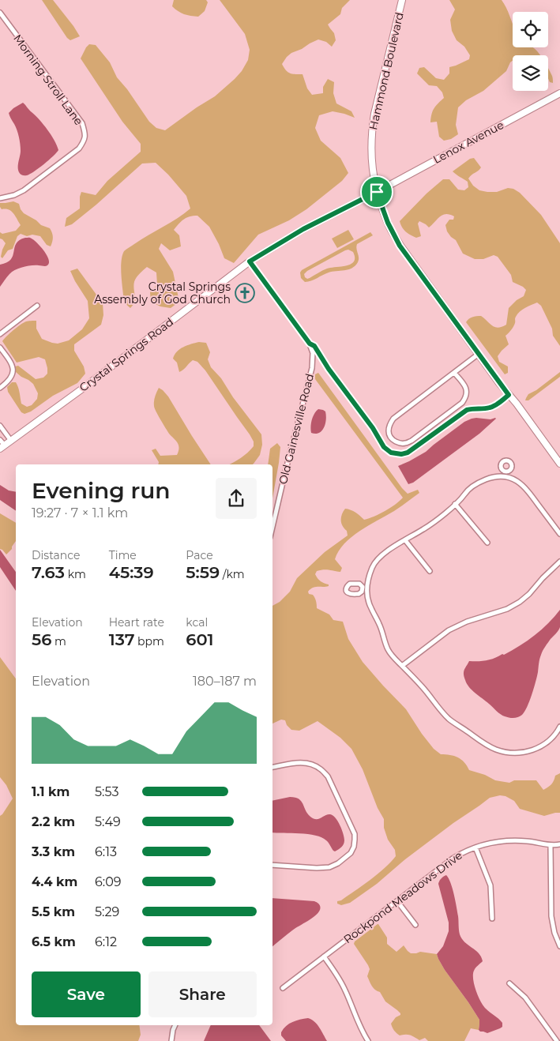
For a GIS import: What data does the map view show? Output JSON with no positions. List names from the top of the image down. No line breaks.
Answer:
{"streets":{"street":["Hammond Boulevard","Morning Stroll Lane","Lenox Avenue","Crystal Springs Road","Old Gainesville Road","Rockpond Meadows Drive"]},"crossings":[["Hammond Boulevard","Lenox Avenue"],["Hammond Boulevard","Crystal Springs Road"],["Lenox Avenue","Crystal Springs Road"]],"places":{"church":["Crystal Springs Assembly of God Church"]},"page":{"heading":["Evening run","19:27 · 7 × 1.1 km"],"stats":[["Distance","7.63 km"],["Time","45:39"],["Pace","5:59 /km"],["Elevation","56 m"],["Heart rate","137 bpm"],["kcal","601"]],"chart":["Elevation","180–187 m"],"list":[{"name":"1.1 km","note":"5:53"},{"name":"2.2 km","note":"5:49"},{"name":"3.3 km","note":"6:13"},{"name":"4.4 km","note":"6:09"},{"name":"5.5 km","note":"5:29"},{"name":"6.5 km","note":"6:12"}],"buttons":["Save","Share"]}}
